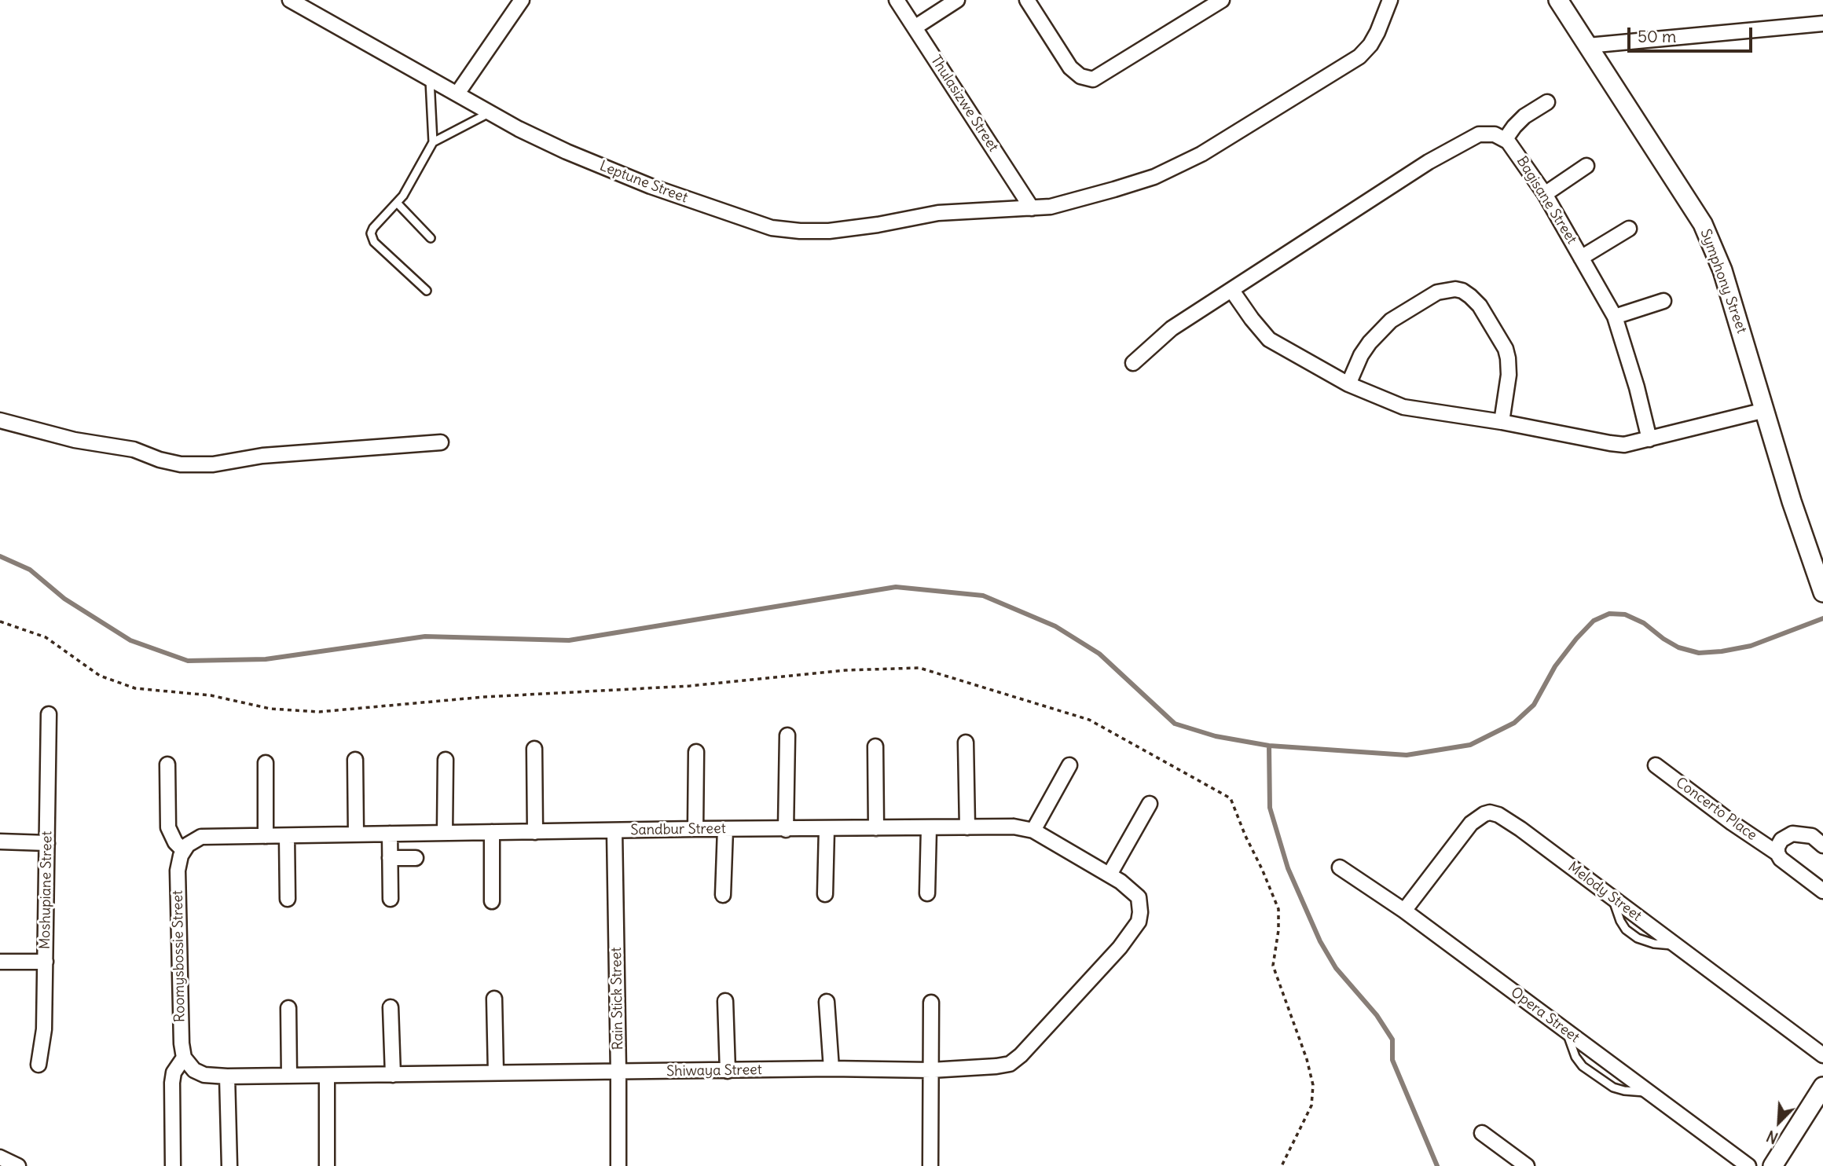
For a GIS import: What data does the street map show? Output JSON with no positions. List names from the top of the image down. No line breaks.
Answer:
{"streets":{"street":["Thulasizwe Street","Leptune Street","Bagisane Street","Symphony Street","Concerto Place","Sandbur Street","Moshupiane Street","Melody Street","Roomysbossie Street","Rain Stick Street","Opera Street","Shiwaya Street"]},"crossings":[["Thulasizwe Street","Leptune Street"],["Sandbur Street","Roomysbossie Street"],["Sandbur Street","Rain Stick Street"],["Sandbur Street","Shiwaya Street"],["Melody Street","Opera Street"],["Roomysbossie Street","Shiwaya Street"],["Rain Stick Street","Shiwaya Street"]],"scale_bar":"50 m","north":"bottom left"}
